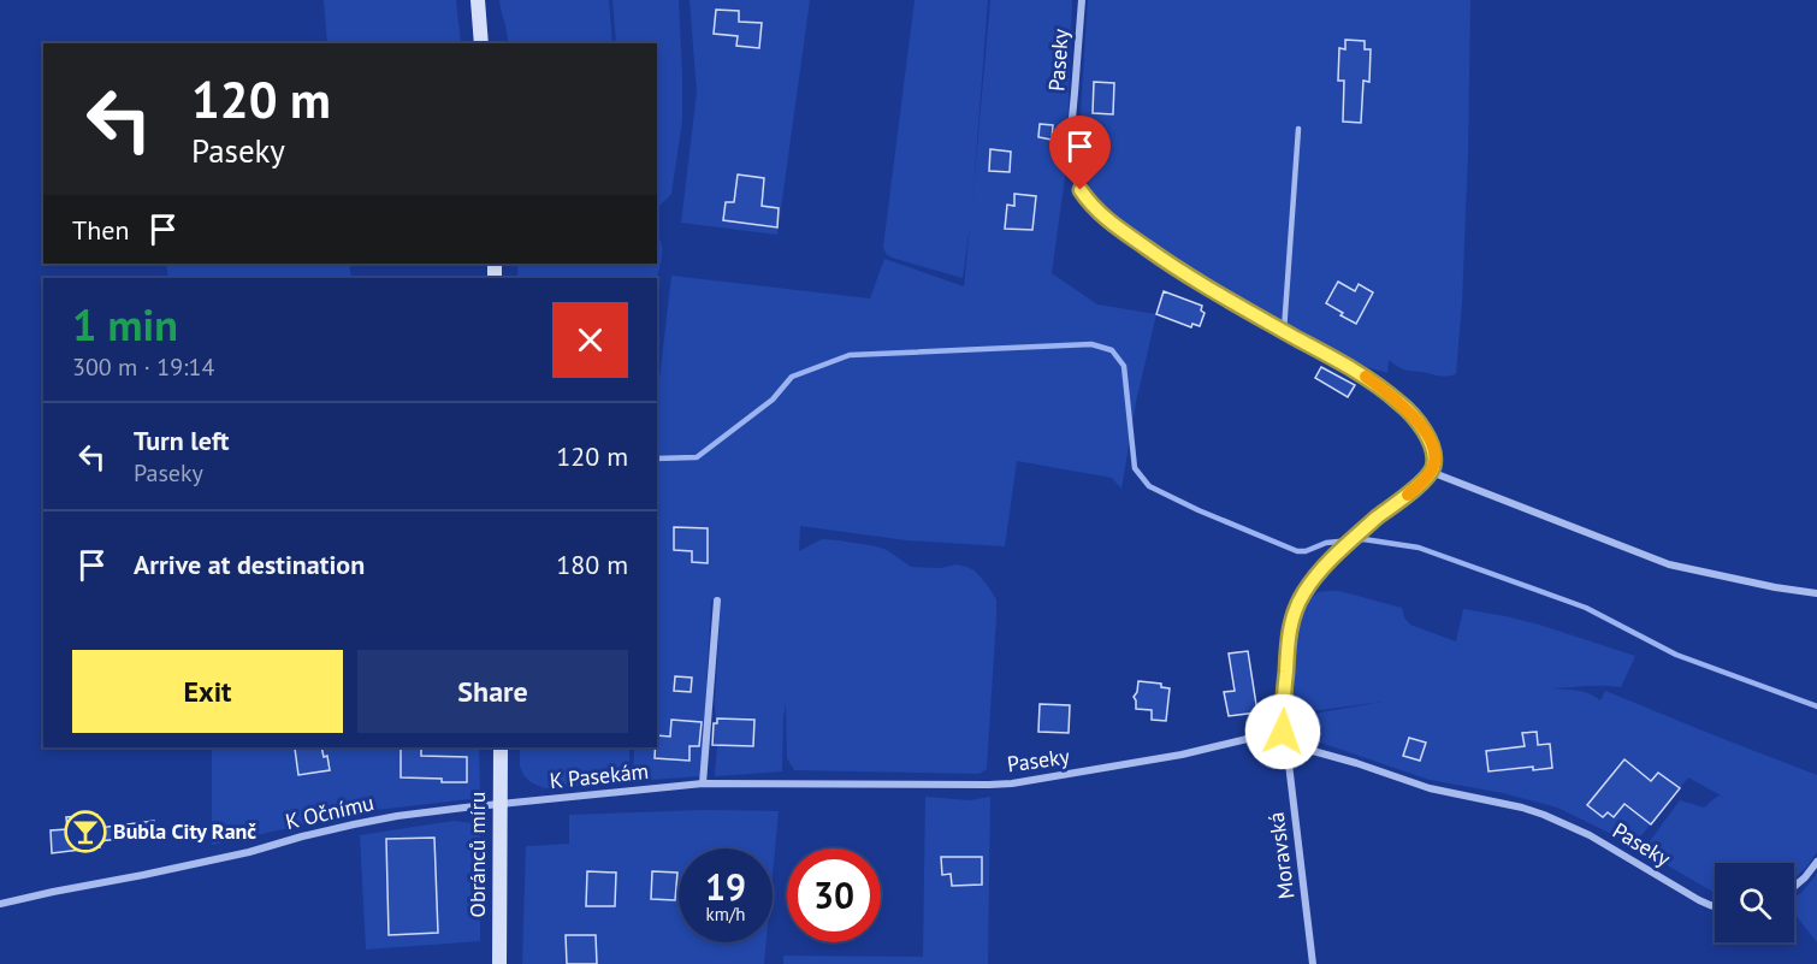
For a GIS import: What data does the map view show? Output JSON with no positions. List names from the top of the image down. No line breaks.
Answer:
{"streets":{"main road":["Obránců míru"],"street":["Paseky","K Pasekám","K Očnímu","Moravská"]},"crossings":[["Paseky","K Pasekám"],["Paseky","Moravská"],["K Pasekám","K Očnímu"],["K Pasekám","Obránců míru"],["K Očnímu","Obránců míru"]],"places":{"bar":["Bubla City Ranč"]},"page":{"turn":["120 m","Paseky"],"then":"Then","heading":["1 min","300 m · 19:14"],"list":[{"name":"Turn left","note":"Paseky","value":"120 m"},{"name":"Arrive at destination","value":"180 m"}],"buttons":["Exit","Share"],"speed":"19 km/h","limit":"30"}}
